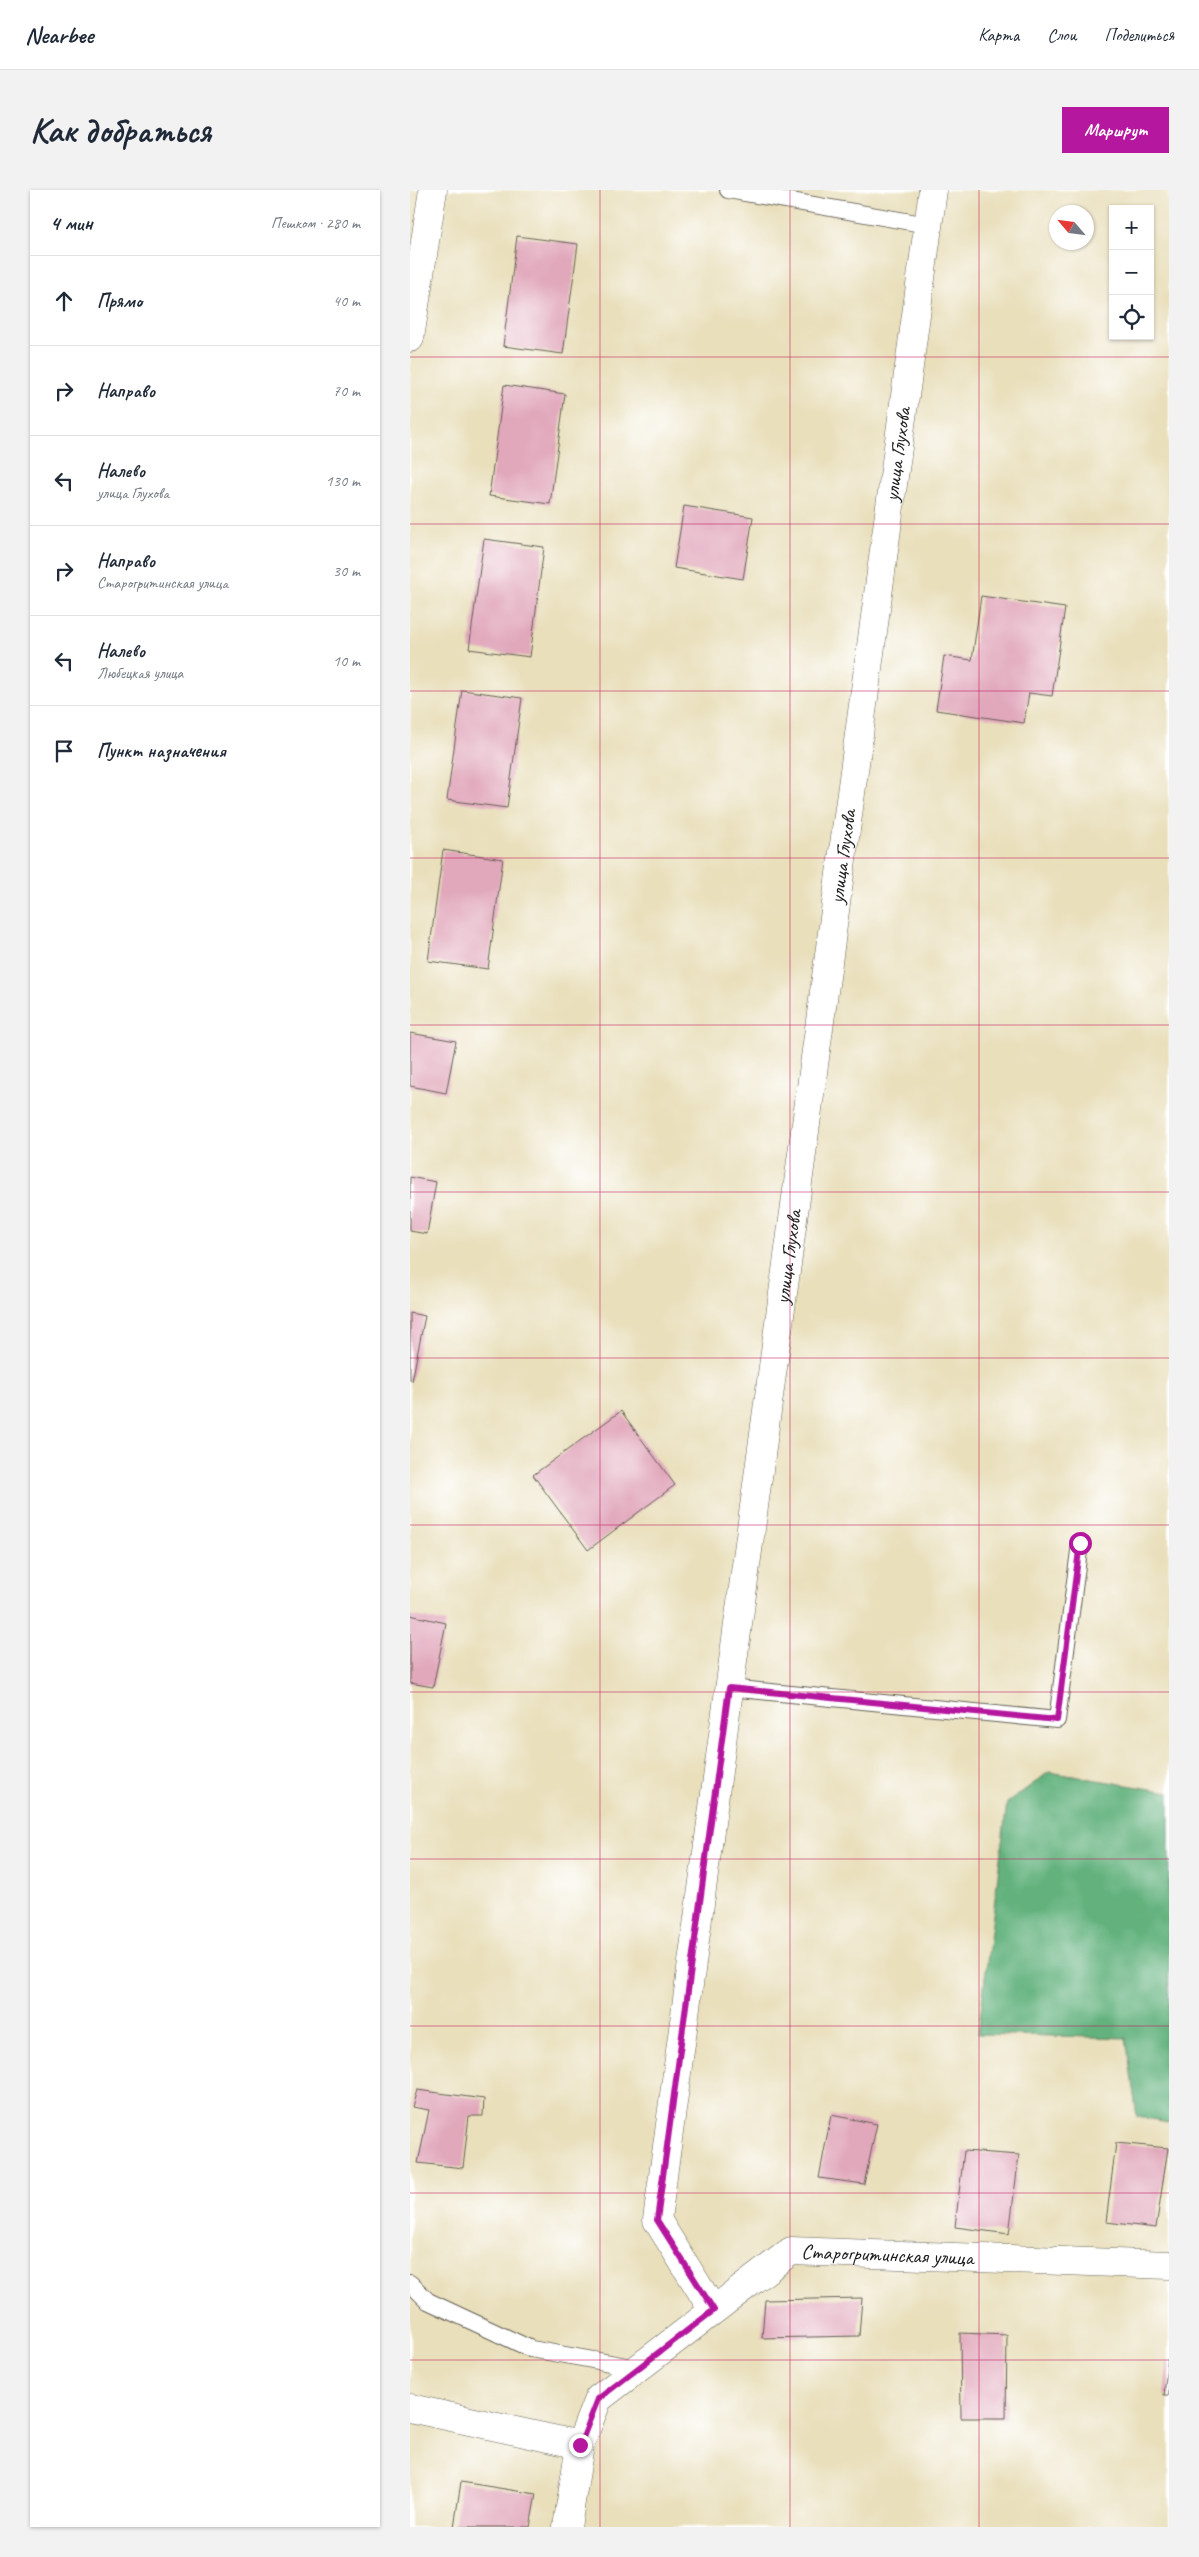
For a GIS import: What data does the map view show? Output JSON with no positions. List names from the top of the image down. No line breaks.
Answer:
{"streets":{"street":["улица Глухова","Старогритинская улица"]},"crossings":[["улица Глухова","Старогритинская улица"]],"north":"top left","page":{"header":"Nearbee","nav":["Карта","Слои","Поделиться"],"buttons":"Маршрут","title":"Как добраться","heading":["4 мин","Пешком · 280 m"],"map_buttons":["+","−"],"list":[["Прямо","40 m"],["Направо","70 m"],["Налево","улица Глухова","130 m"],["Направо","Старогритинская улица","30 m"],["Налево","Любецкая улица","10 m"],"Пункт назначения"]}}
